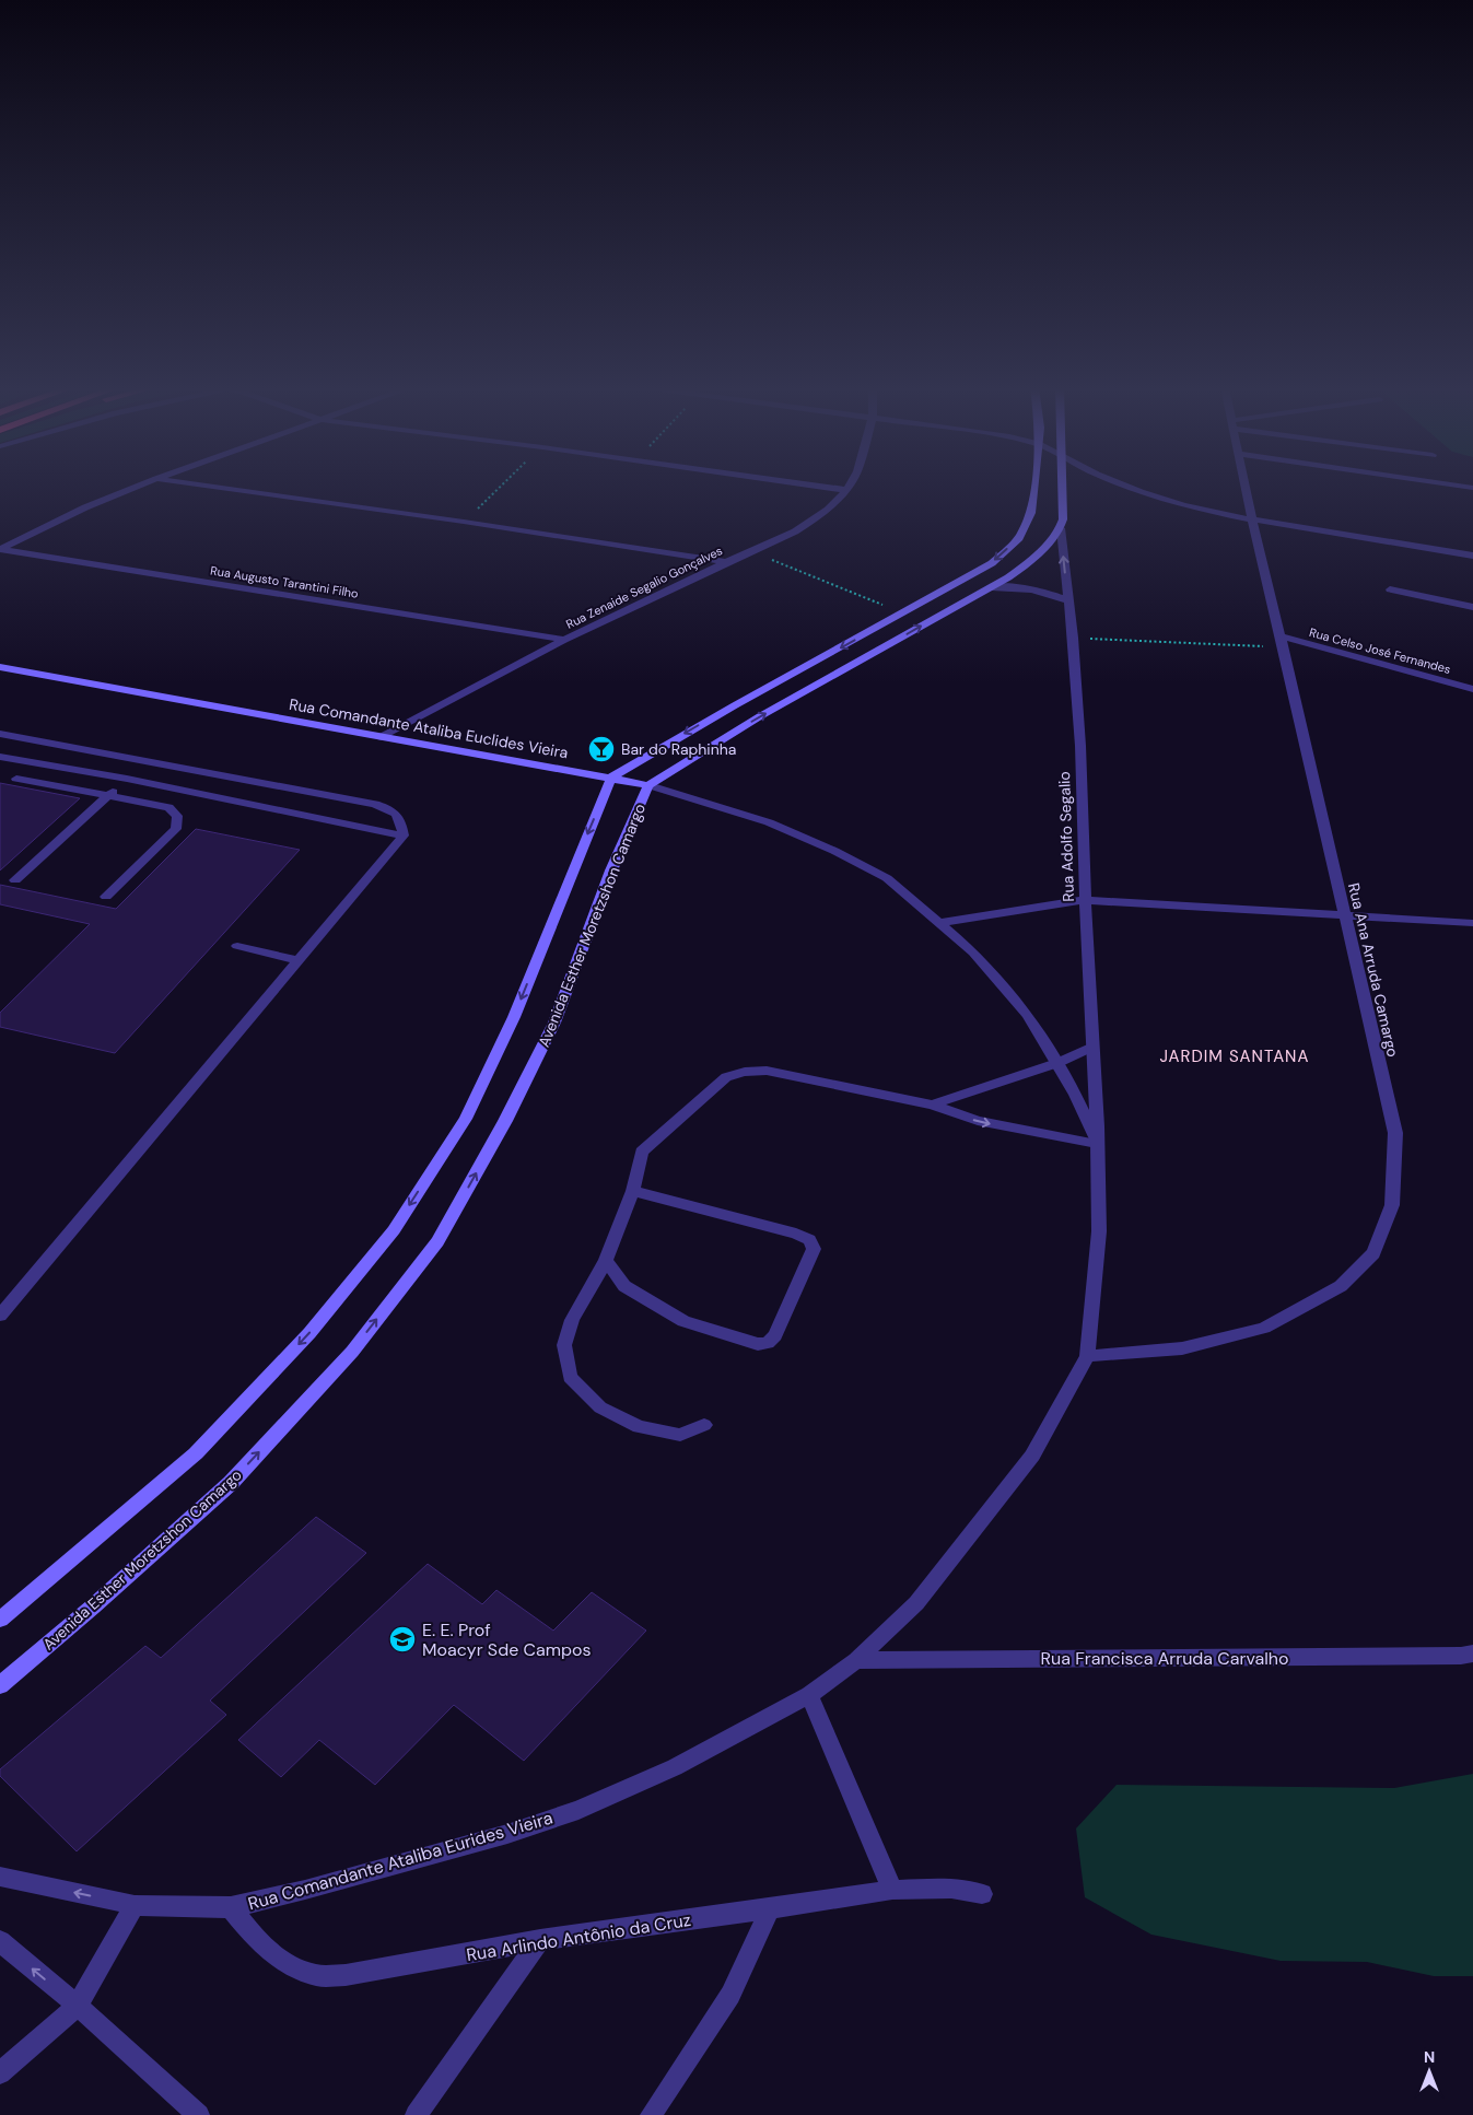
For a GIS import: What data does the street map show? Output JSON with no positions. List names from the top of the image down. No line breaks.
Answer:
{"streets":{"street":["Rua Augusto Tarantini Filho","Rua Zenaide Segalio Gonçalves","Rua Celso José Fernandes","Rua Comandante Ataliba Euclides Vieira","Rua Adolfo Segalio","Avenida Esther Moretzshon Camargo","Rua Ana Arruda Camargo","Rua Francisca Arruda Carvalho","Rua Comandante Ataliba Eurides Vieira","Rua Arlindo Antônio da Cruz"]},"crossings":[["Rua Augusto Tarantini Filho","Rua Zenaide Segalio Gonçalves"],["Rua Zenaide Segalio Gonçalves","Rua Comandante Ataliba Euclides Vieira"],["Rua Celso José Fernandes","Rua Ana Arruda Camargo"],["Rua Comandante Ataliba Euclides Vieira","Rua Adolfo Segalio"],["Rua Comandante Ataliba Euclides Vieira","Avenida Esther Moretzshon Camargo"],["Rua Comandante Ataliba Euclides Vieira","Rua Comandante Ataliba Eurides Vieira"],["Rua Adolfo Segalio","Avenida Esther Moretzshon Camargo"],["Rua Adolfo Segalio","Rua Comandante Ataliba Eurides Vieira"],["Rua Ana Arruda Camargo","Rua Comandante Ataliba Eurides Vieira"],["Rua Francisca Arruda Carvalho","Rua Comandante Ataliba Eurides Vieira"],["Rua Comandante Ataliba Eurides Vieira","Rua Arlindo Antônio da Cruz"]],"districts":["JARDIM SANTANA"],"places":{"bar":["Bar do Raphinha"],"school or university":["E. E. Prof Moacyr Sde Campos"]},"north":"top"}
